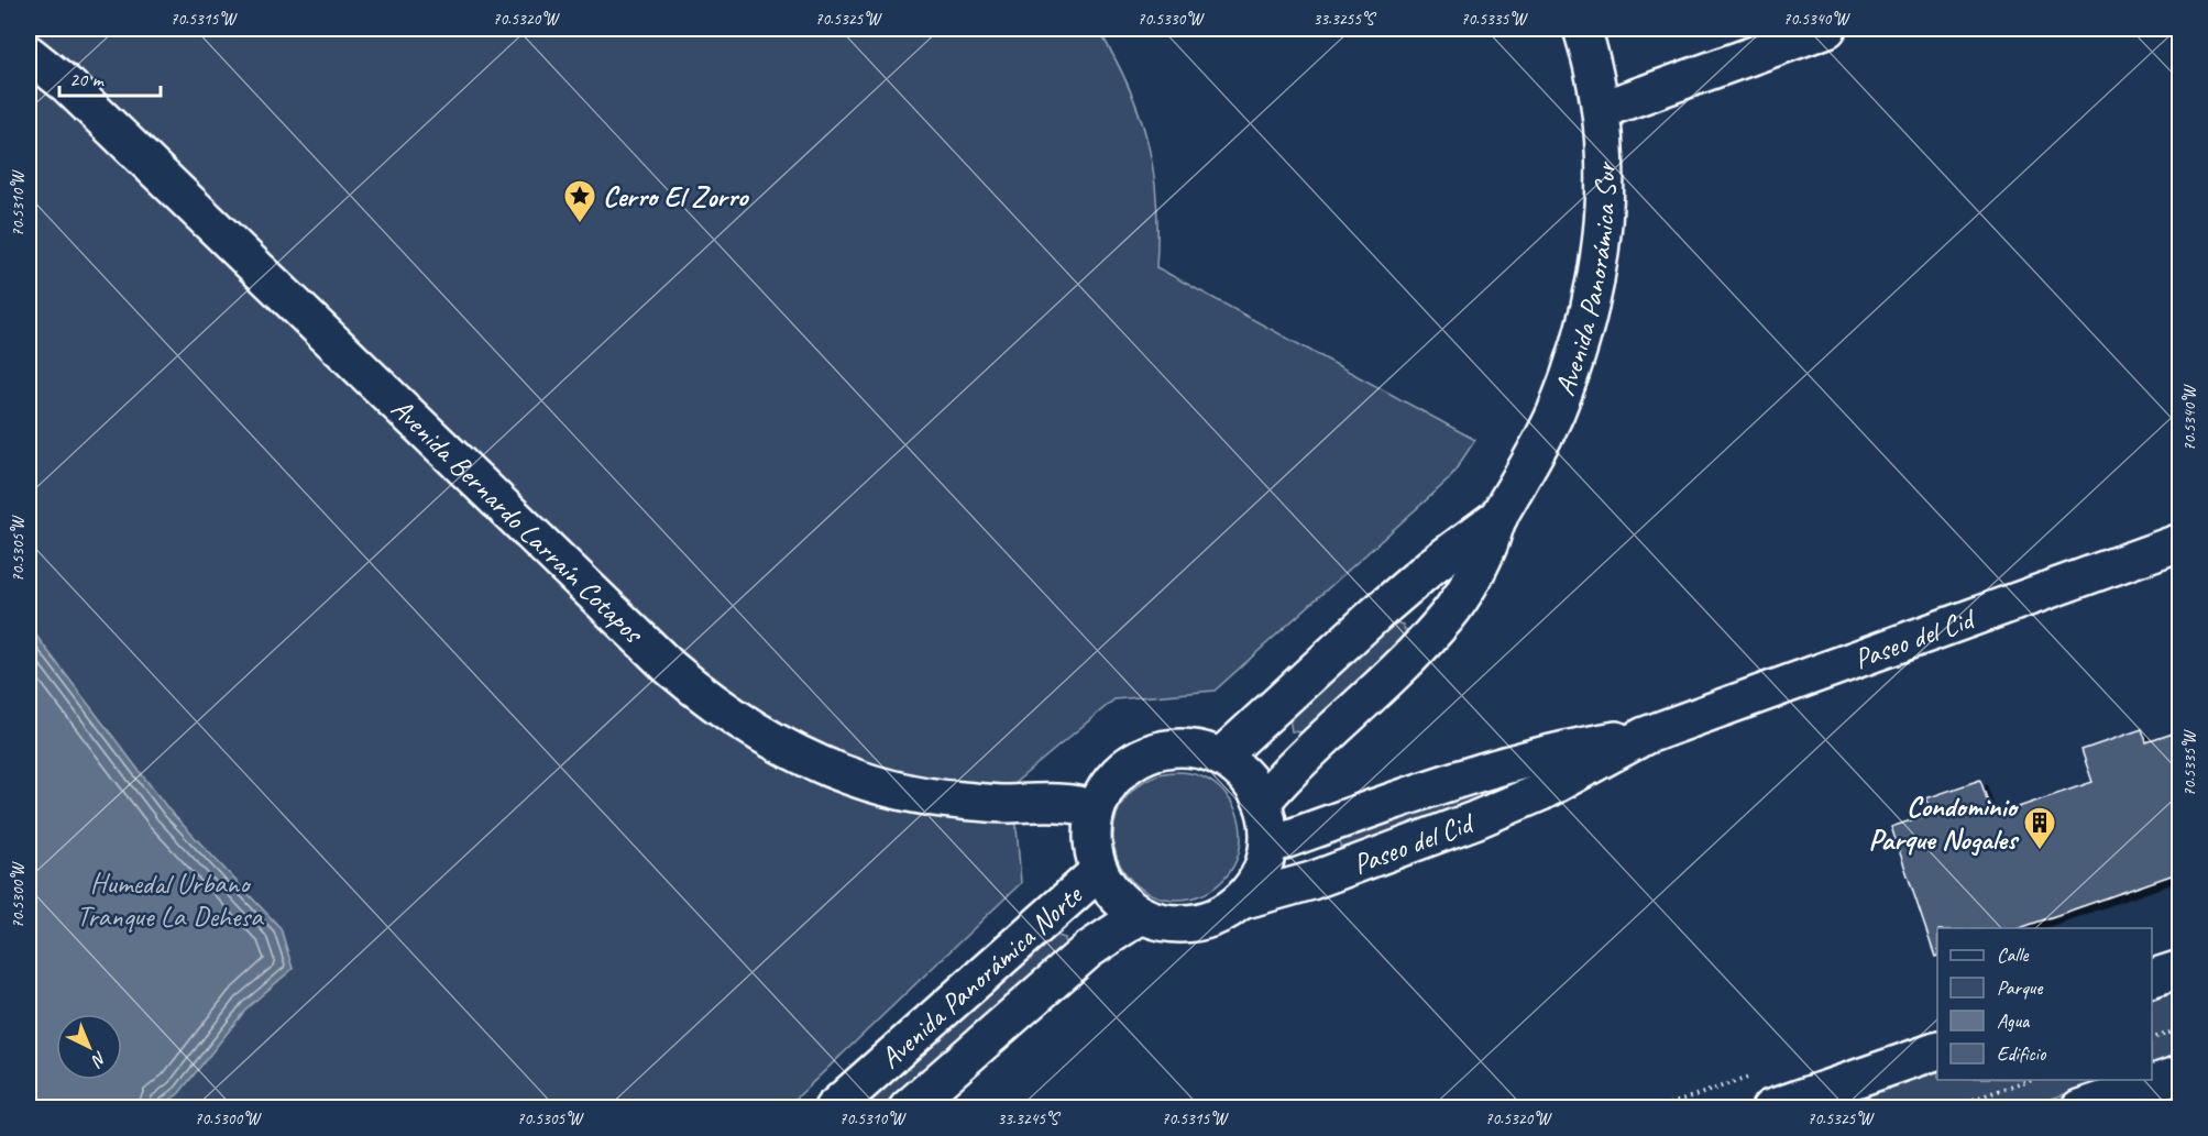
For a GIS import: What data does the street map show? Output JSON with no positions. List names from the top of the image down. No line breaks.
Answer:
{"streets":{"street":["Avenida Panorámica Sur","Avenida Bernardo Larraín Cotapos","Paseo del Cid","Avenida Panorámica Norte"]},"crossings":[["Avenida Panorámica Sur","Avenida Bernardo Larraín Cotapos"],["Avenida Panorámica Sur","Paseo del Cid"],["Avenida Panorámica Sur","Avenida Panorámica Norte"],["Avenida Bernardo Larraín Cotapos","Paseo del Cid"],["Avenida Bernardo Larraín Cotapos","Avenida Panorámica Norte"],["Paseo del Cid","Avenida Panorámica Norte"]],"parks":["Humedal Urbano Tranque La Dehesa"],"places":{"place":["Cerro El Zorro"],"building":["Condominio Parque Nogales"]},"legend":["Calle","Parque","Agua","Edificio"],"scale_bar":"20 m","north":"bottom right","coordinates":["70.5315°W","70.5320°W","70.5325°W","70.5330°W","33.3255°S","70.5335°W","70.5340°W","70.5310°W","70.5305°W","70.5300°W","33.3245°S"]}
